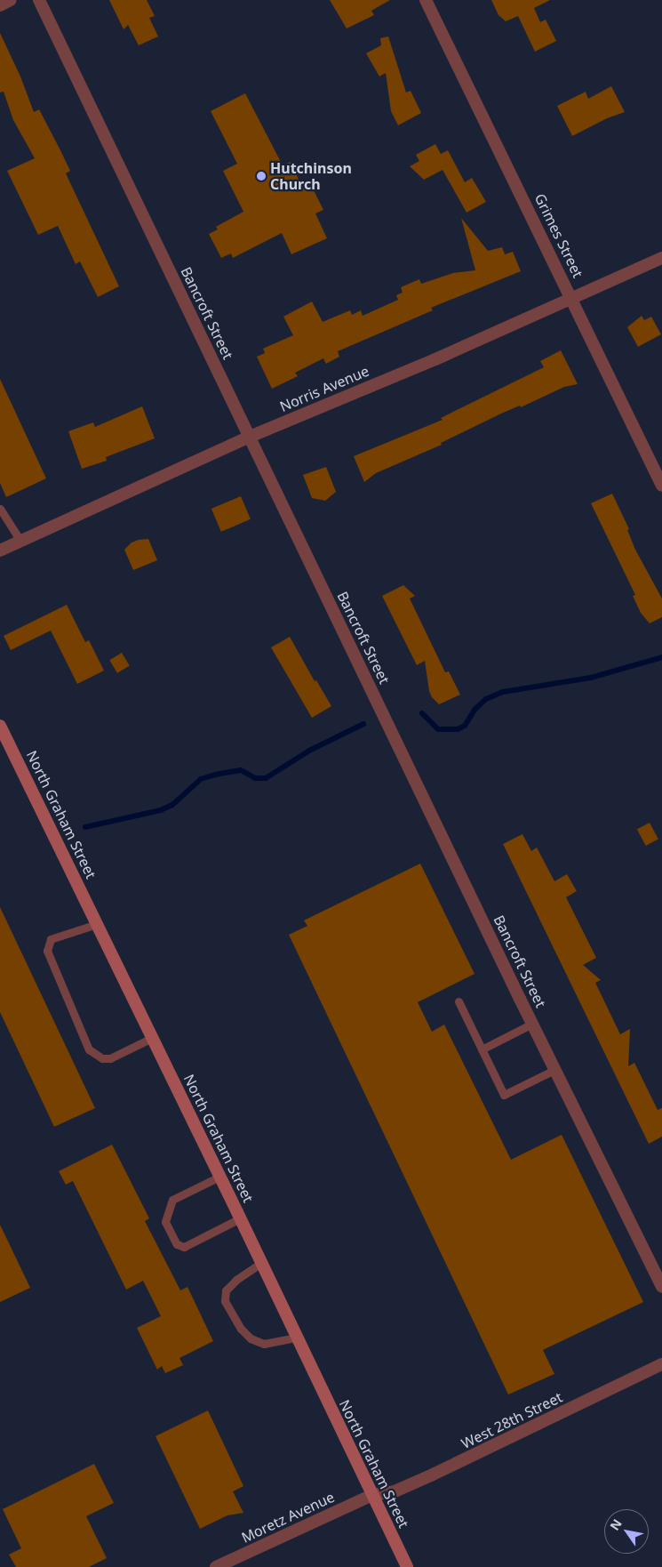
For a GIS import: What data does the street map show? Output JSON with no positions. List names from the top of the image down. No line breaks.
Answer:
{"streets":{"main road":["North Graham Street"],"street":["Grimes Street","Bancroft Street","Norris Avenue","West 28th Street","Moretz Avenue"]},"crossings":[["Grimes Street","Norris Avenue"],["Bancroft Street","Norris Avenue"],["North Graham Street","West 28th Street"],["North Graham Street","Moretz Avenue"],["West 28th Street","Moretz Avenue"]],"places":["Hutchinson Church"],"north":"top left"}
